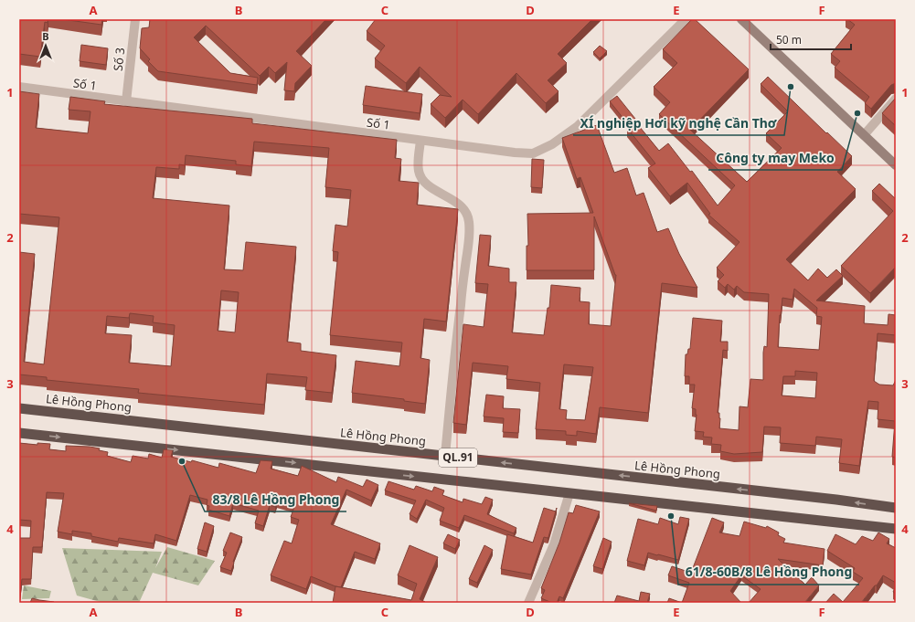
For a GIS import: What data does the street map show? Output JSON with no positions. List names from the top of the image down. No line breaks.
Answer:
{"streets":{"highway":["Lê Hồng Phong","QL.91"],"street":["Số 3","Số 1"]},"crossings":[["Số 3","Số 1"]],"places":["XÍ nghiệp Hơi kỹ nghệ Cần Thơ","Công ty may Meko","83/8 Lê Hồng Phong","61/8-60B/8 Lê Hồng Phong"],"scale_bar":"50 m","north":"top","grid":{"columns":["A","B","C","D","E","F"],"rows":["1","2","3","4"]}}
